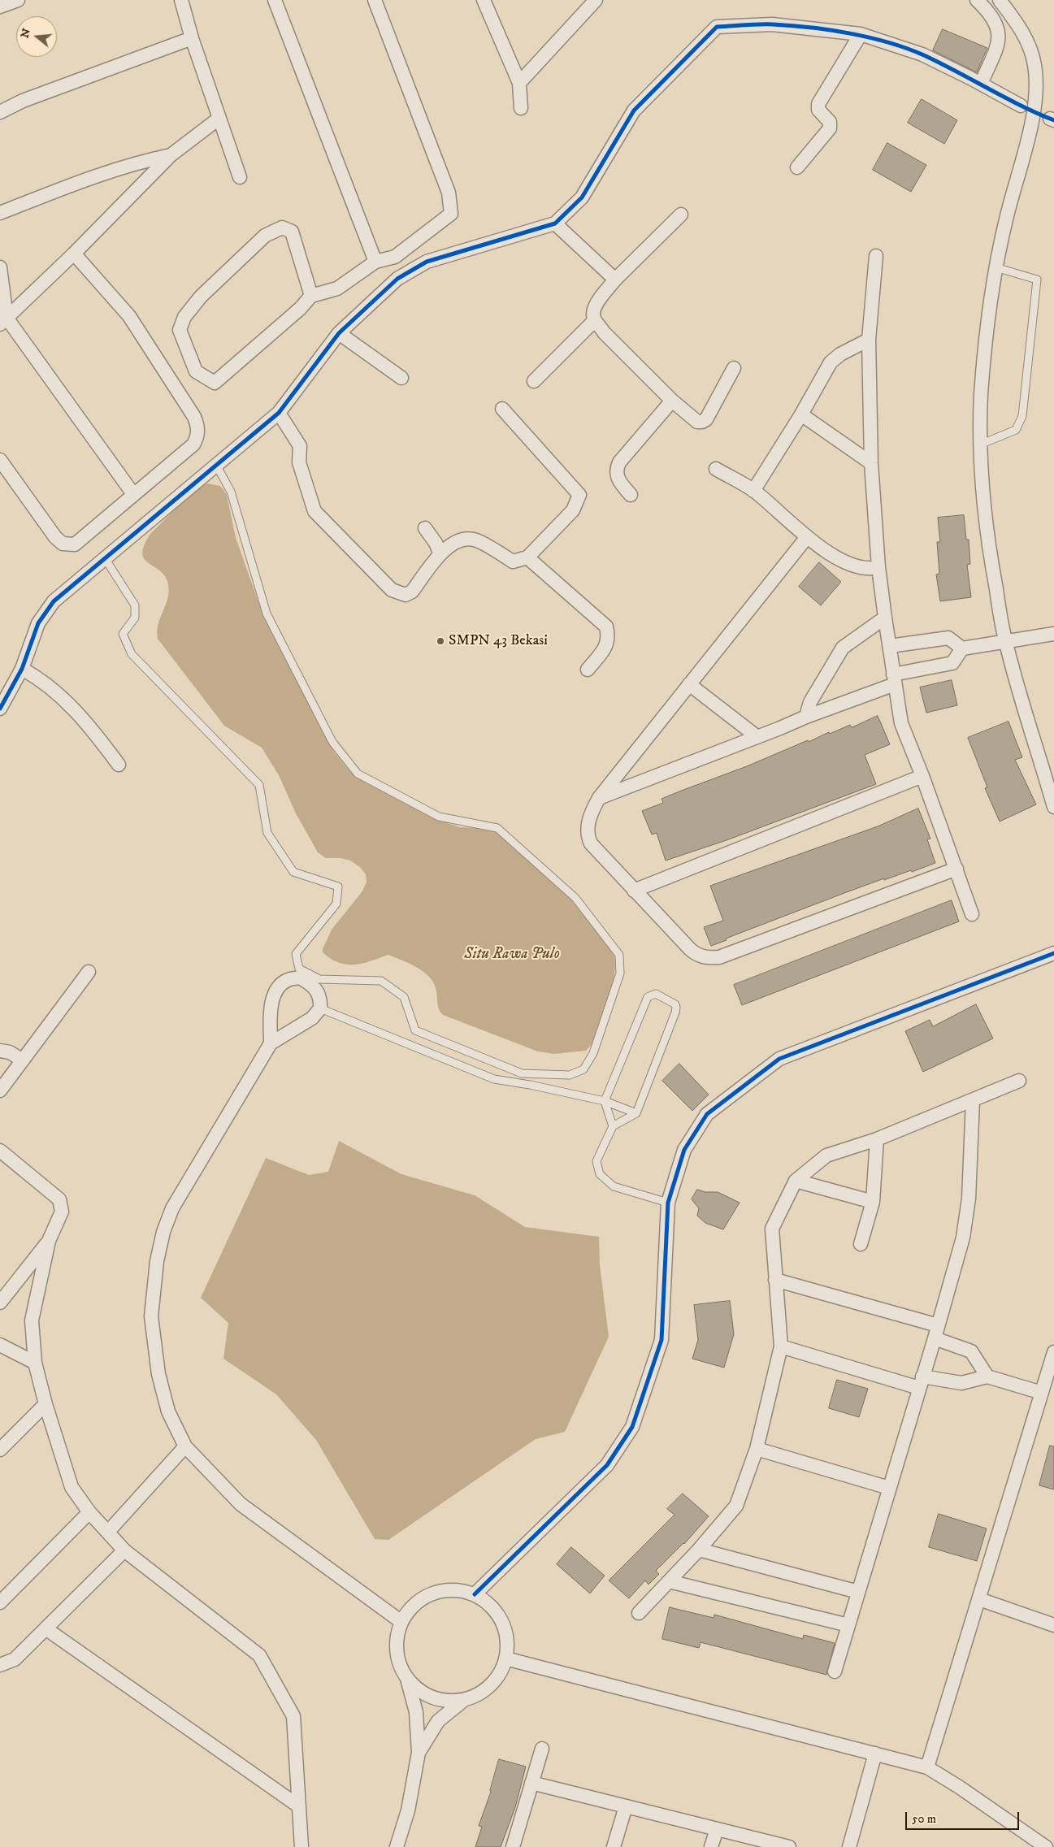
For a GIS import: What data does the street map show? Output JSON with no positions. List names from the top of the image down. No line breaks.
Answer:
{"water":["Situ Rawa Pulo"],"places":["SMPN 43 Bekasi"],"scale_bar":"50 m","north":"left"}
